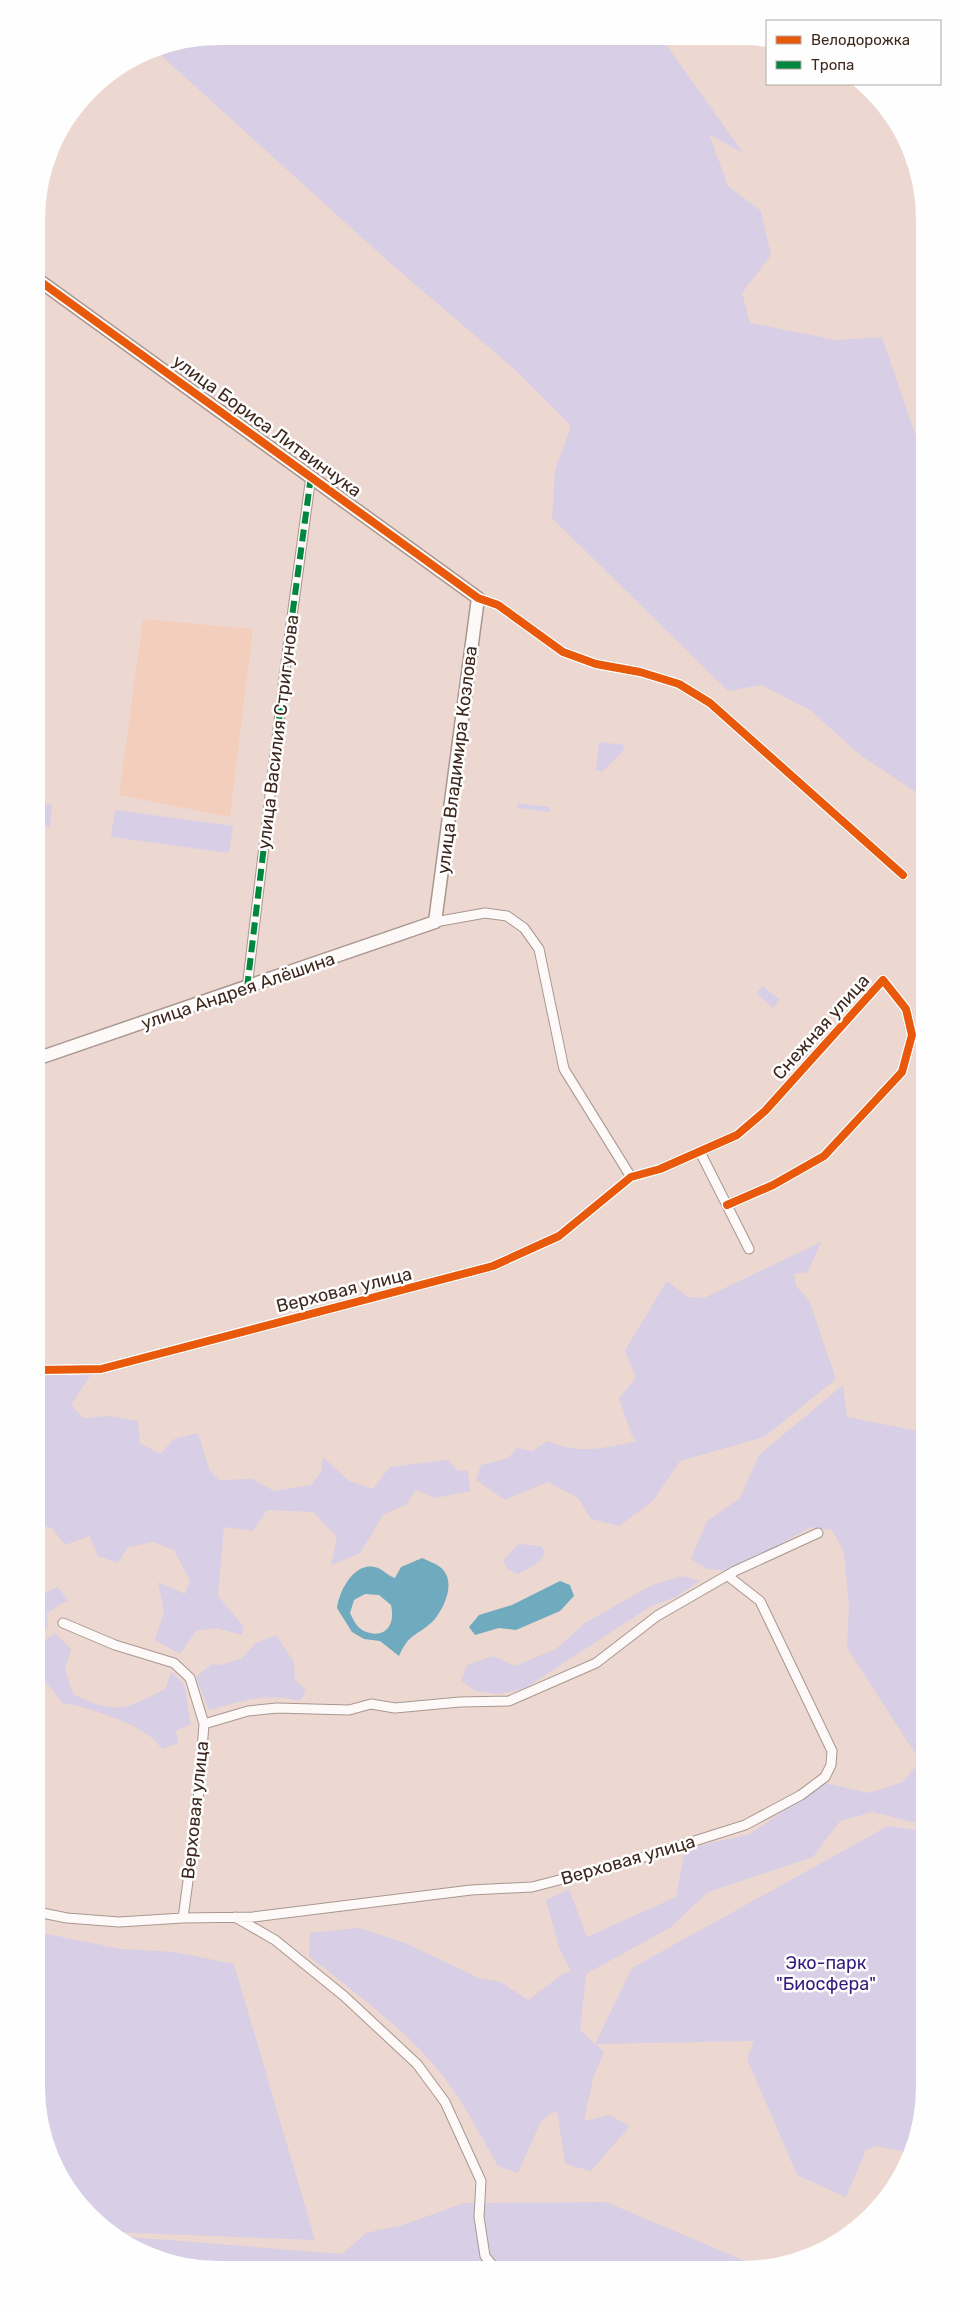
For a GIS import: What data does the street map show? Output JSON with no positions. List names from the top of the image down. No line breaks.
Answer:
{"streets":{"street":["улица Бориса Литвинчука","улица Василия Стригунова","улица Владимира Козлова","улица Андрея Алёшина","Снежная улица","Верховая улица"]},"crossings":[["улица Бориса Литвинчука","улица Василия Стригунова"],["улица Бориса Литвинчука","улица Владимира Козлова"],["улица Василия Стригунова","улица Андрея Алёшина"],["улица Владимира Козлова","улица Андрея Алёшина"],["Снежная улица","Верховая улица"]],"parks":["Эко-парк \"Биосфера\""],"legend":["Велодорожка","Тропа"]}
